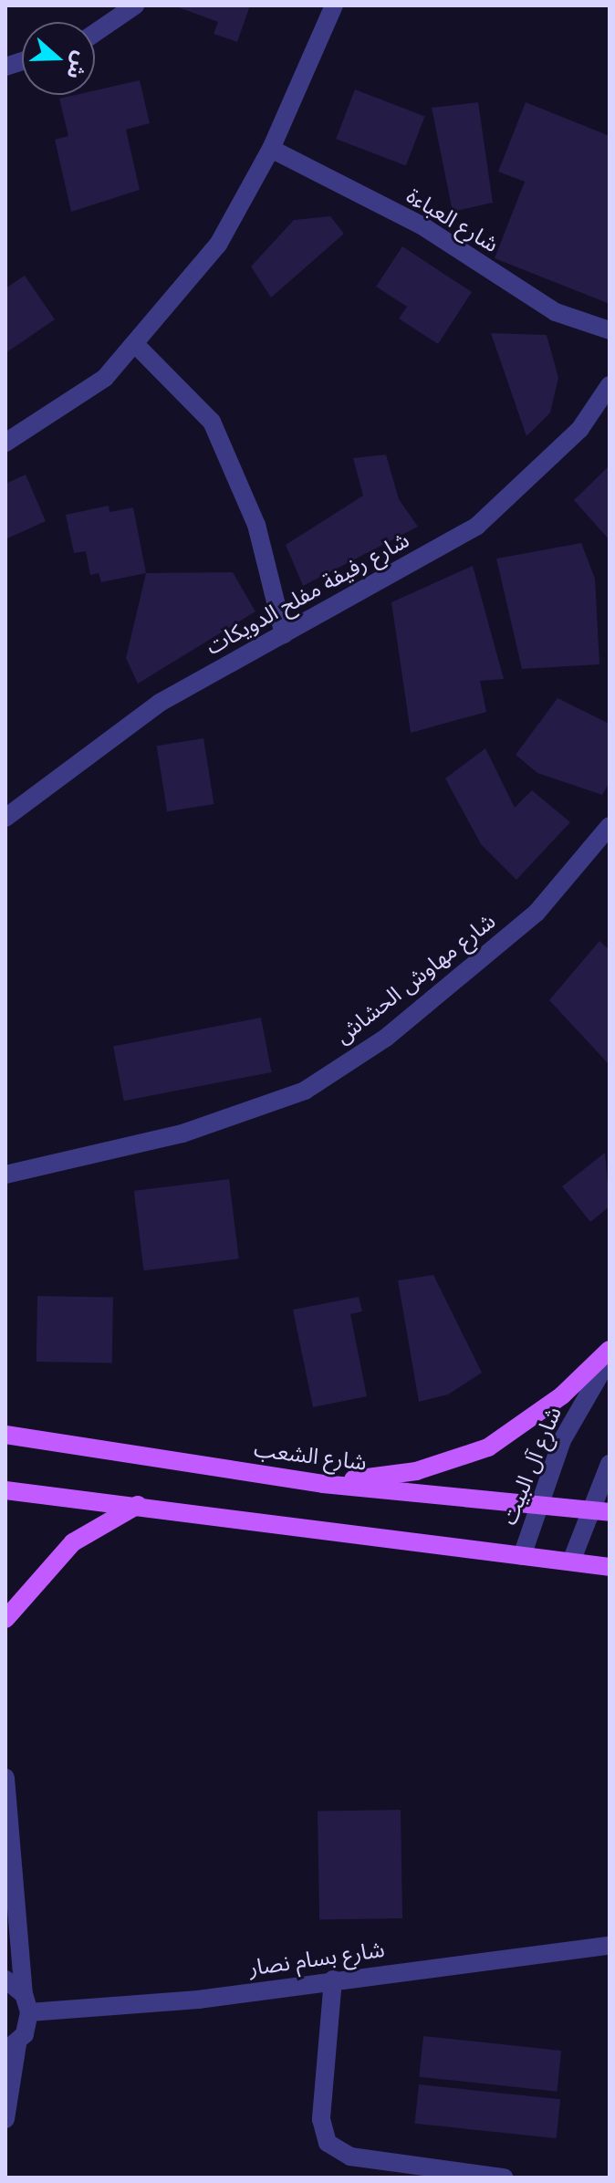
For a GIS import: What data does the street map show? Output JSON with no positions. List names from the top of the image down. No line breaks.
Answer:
{"streets":{"main road":["شارع الشعب"],"street":["شارع العباءة","شارع رفيفة مفلح الدويكات","شارع مهاوش الحشاش","شارع آل البيت","شارع بسام نصار"]},"crossings":[["شارع الشعب","شارع آل البيت"]],"north":"right"}
